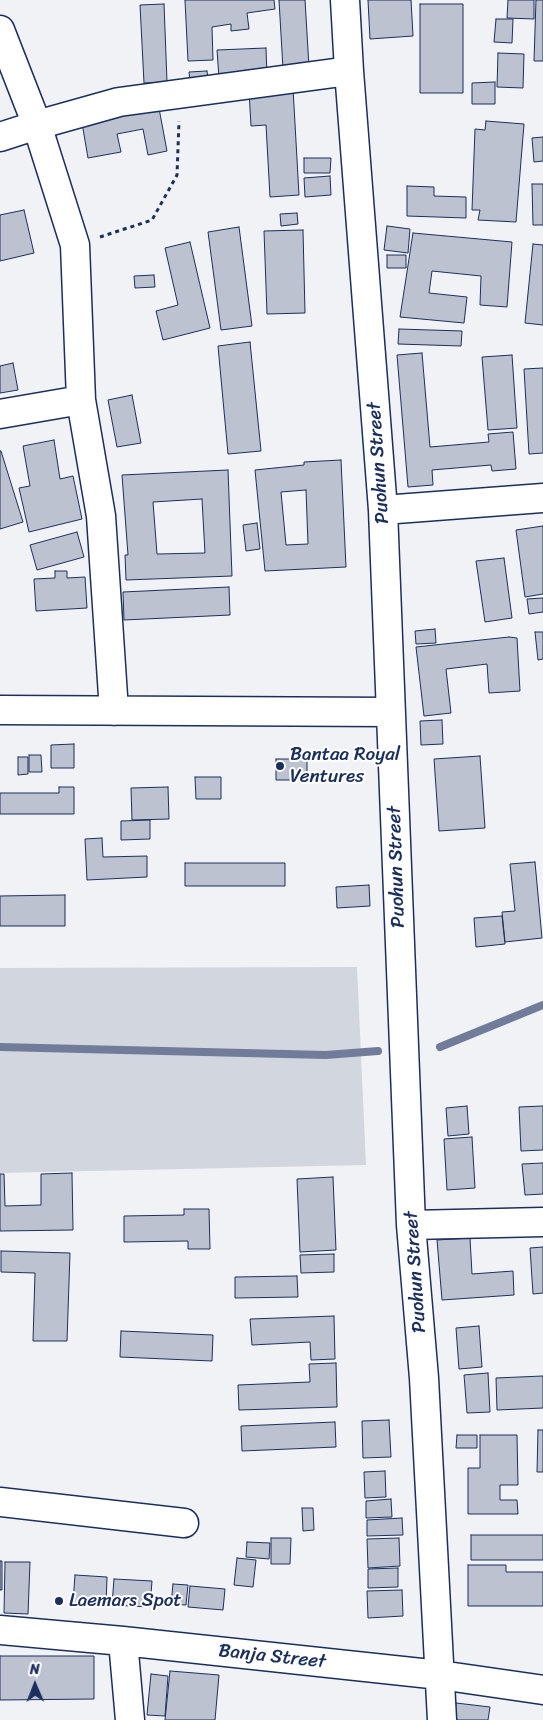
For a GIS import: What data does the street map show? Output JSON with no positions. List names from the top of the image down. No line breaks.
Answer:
{"streets":{"street":["Puohun Street","Banja Street"]},"crossings":[["Puohun Street","Banja Street"]],"places":["Bantaa Royal Ventures","Laemars Spot"],"north":"top"}
